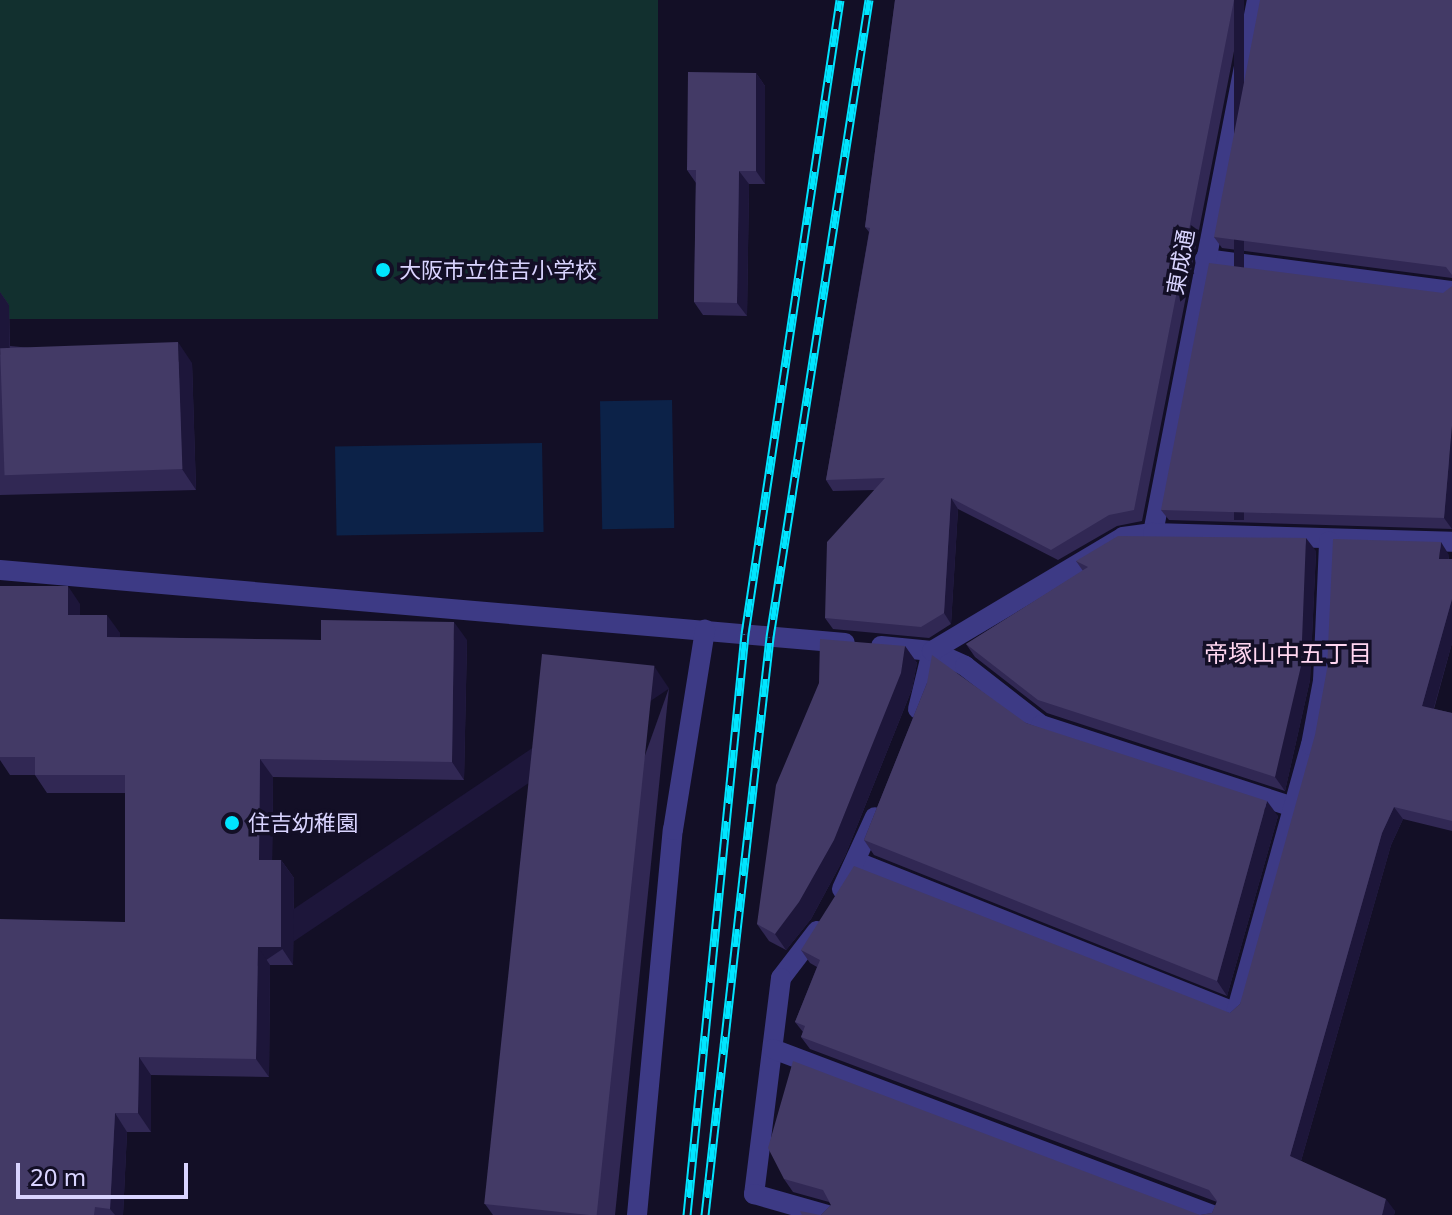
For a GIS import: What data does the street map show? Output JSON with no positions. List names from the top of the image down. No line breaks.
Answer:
{"streets":{"street":["東成通"]},"districts":["帝塚山中五丁目"],"places":["大阪市立住吉小学校","住吉幼稚園"],"scale_bar":"20 m"}
